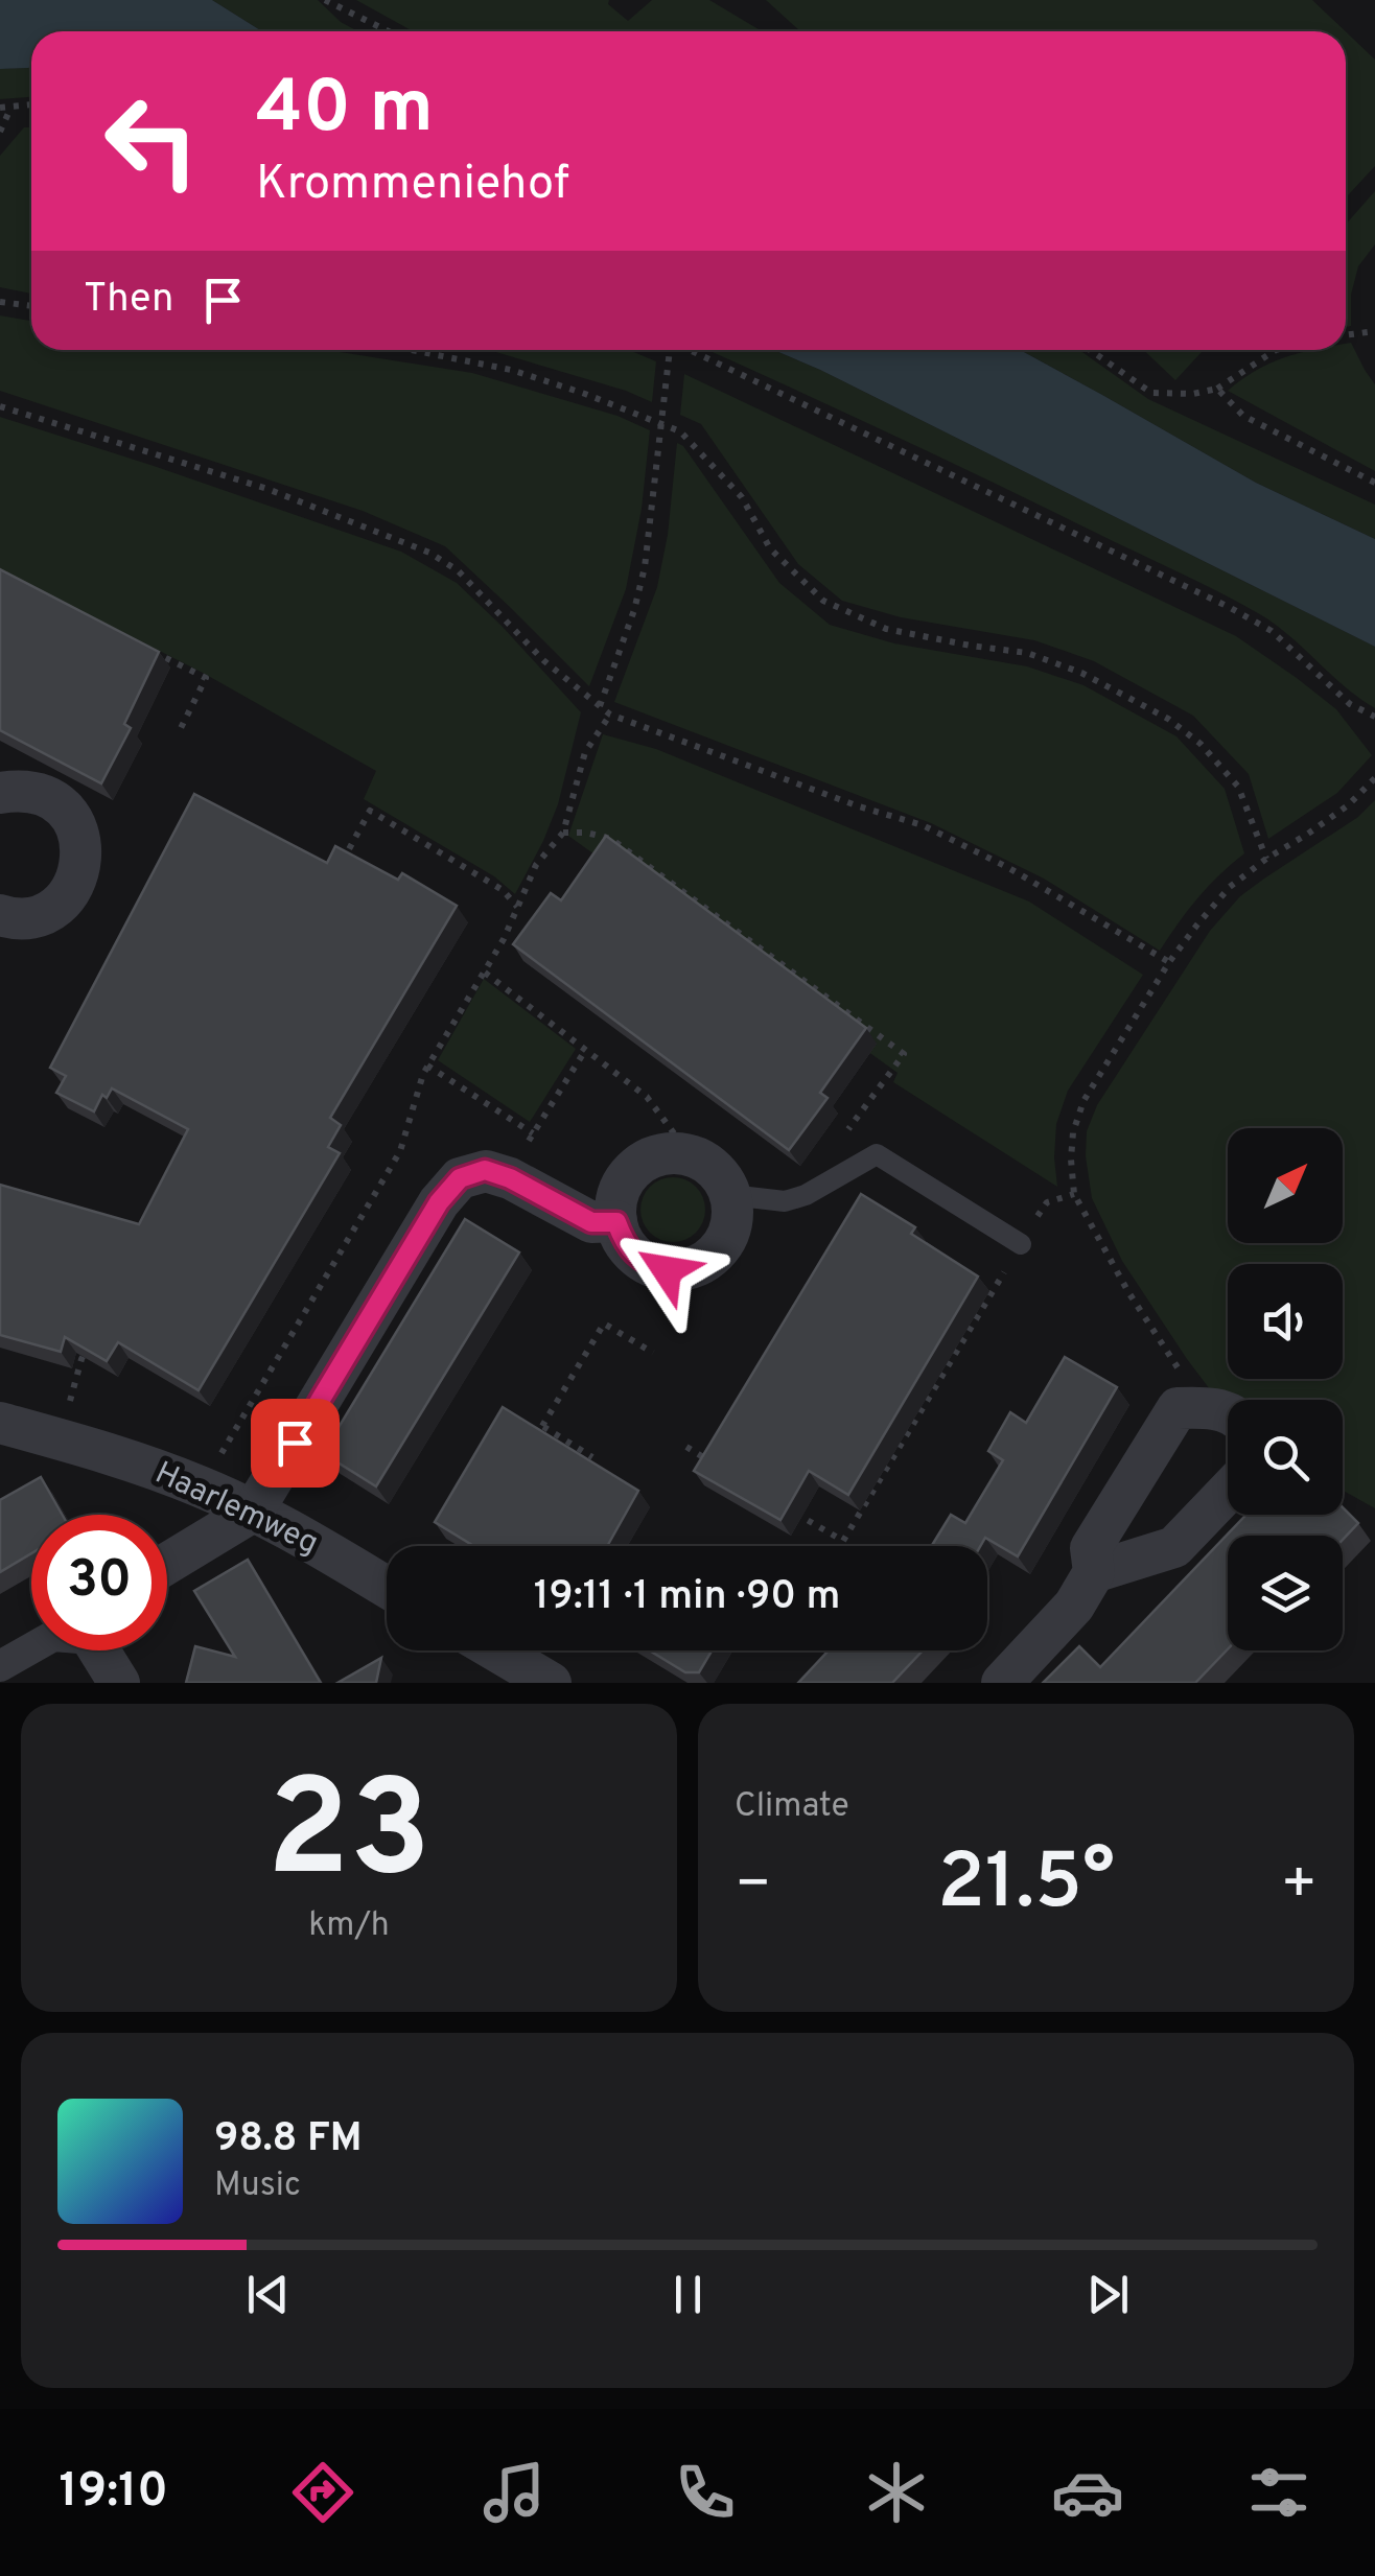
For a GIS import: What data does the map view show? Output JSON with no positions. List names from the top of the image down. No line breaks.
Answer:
{"streets":{"street":["Haarlemweg"]},"north":"top right","page":{"turn":["40 m","Krommeniehof"],"then":"Then","limit":"30","trip":"19:11 · 1 min · 90 m","tile":[["23","km/h"],"Climate"],"heat":["−","21.5°","+"],"song":["98.8 FM","Music"],"tabs":"19:10"}}
